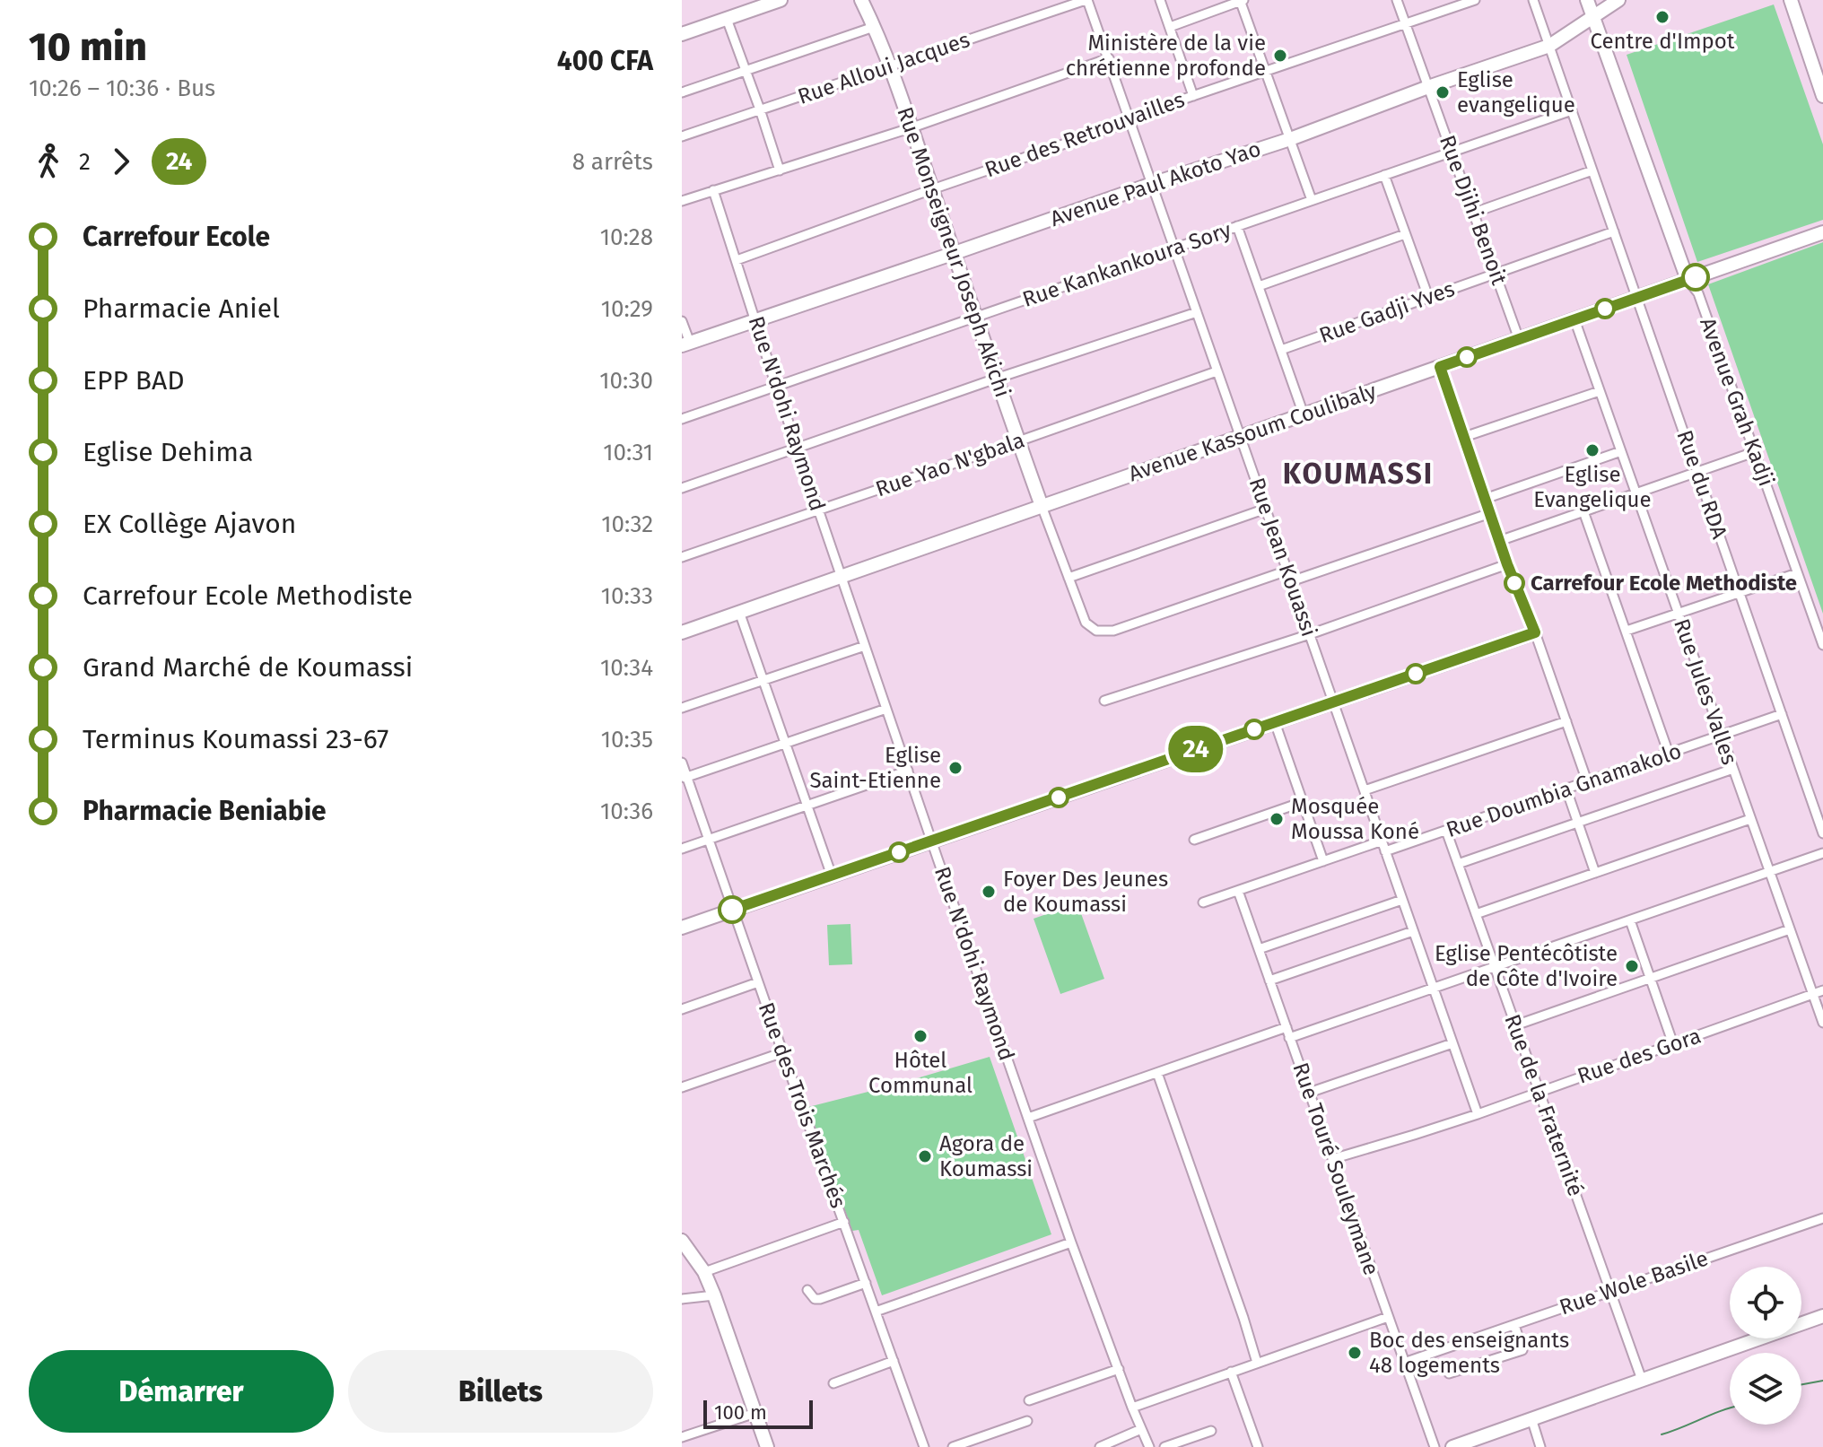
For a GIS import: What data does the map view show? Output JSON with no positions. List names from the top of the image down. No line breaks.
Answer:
{"streets":{"street":["Rue Alloui Jacques","Rue des Retrouvailles","Avenue Paul Akoto Yao","Rue Djihi Benoit","Rue Monseigneur Joseph Akichi","Rue Kankankoura Sory","Rue Gadji Yves","Avenue Grah Kadji","Rue N'dohi Raymond","Avenue Kassoum Coulibaly","Rue Yao N'gbala","Rue du RDA","Rue Jean Kouassi","Rue Jules Valles","Rue Doumbia Gnamakolo","Rue des Gora","Rue des Trois Marchés","Rue de la Fraternité","Rue Touré Souleymane","Rue Wole Basile"]},"crossings":[["Rue Alloui Jacques","Rue Monseigneur Joseph Akichi"],["Rue Alloui Jacques","Rue Jean Kouassi"],["Rue des Retrouvailles","Rue Djihi Benoit"],["Rue des Retrouvailles","Rue Monseigneur Joseph Akichi"],["Rue des Retrouvailles","Rue N'dohi Raymond"],["Rue des Retrouvailles","Rue Jean Kouassi"],["Avenue Paul Akoto Yao","Rue Djihi Benoit"],["Avenue Paul Akoto Yao","Rue Monseigneur Joseph Akichi"],["Avenue Paul Akoto Yao","Avenue Grah Kadji"],["Avenue Paul Akoto Yao","Rue N'dohi Raymond"],["Avenue Paul Akoto Yao","Rue du RDA"],["Avenue Paul Akoto Yao","Rue Jean Kouassi"],["Rue Djihi Benoit","Rue Kankankoura Sory"],["Rue Djihi Benoit","Rue Gadji Yves"],["Rue Djihi Benoit","Avenue Kassoum Coulibaly"],["Rue Monseigneur Joseph Akichi","Rue Kankankoura Sory"],["Rue Monseigneur Joseph Akichi","Avenue Kassoum Coulibaly"],["Rue Monseigneur Joseph Akichi","Rue Yao N'gbala"],["Rue Monseigneur Joseph Akichi","Rue Jean Kouassi"],["Rue Kankankoura Sory","Rue N'dohi Raymond"],["Rue Kankankoura Sory","Rue du RDA"],["Rue Kankankoura Sory","Rue Jean Kouassi"],["Rue Gadji Yves","Rue du RDA"],["Avenue Grah Kadji","Avenue Kassoum Coulibaly"],["Rue N'dohi Raymond","Avenue Kassoum Coulibaly"],["Rue N'dohi Raymond","Rue Yao N'gbala"],["Avenue Kassoum Coulibaly","Rue du RDA"],["Avenue Kassoum Coulibaly","Rue Jean Kouassi"],["Avenue Kassoum Coulibaly","Rue Jules Valles"],["Rue Yao N'gbala","Rue Jean Kouassi"],["Rue du RDA","Rue Doumbia Gnamakolo"],["Rue Jean Kouassi","Rue Doumbia Gnamakolo"],["Rue Jean Kouassi","Rue des Gora"],["Rue Jules Valles","Rue Doumbia Gnamakolo"],["Rue Jules Valles","Rue des Gora"],["Rue Doumbia Gnamakolo","Rue de la Fraternité"],["Rue des Gora","Rue de la Fraternité"],["Rue des Gora","Rue Touré Souleymane"],["Rue de la Fraternité","Rue Wole Basile"],["Rue Touré Souleymane","Rue Wole Basile"]],"districts":["KOUMASSI"],"places":["Centre d'Impot","Ministère de la vie chrétienne profonde","Eglise evangelique","Eglise Evangelique","Carrefour Ecole Methodiste","Eglise Saint-Etienne","Mosquée Moussa Koné","Foyer Des Jeunes de Koumassi","Eglise Pentécôtiste de Côte d'Ivoire","Hôtel Communal","Agora de Koumassi","Boc des enseignants 48 logements"],"lines":["bus line 24"],"scale_bar":"100 m","page":{"heading":["10 min","10:26 – 10:36 · Bus","400 CFA"],"on_map":"24","legs":["2","24","8 arrêts"],"list":[{"name":"Carrefour Ecole","value":"10:28"},{"name":"Pharmacie Aniel","value":"10:29"},{"name":"EPP BAD","value":"10:30"},{"name":"Eglise Dehima","value":"10:31"},{"name":"EX Collège Ajavon","value":"10:32"},{"name":"Carrefour Ecole Methodiste","value":"10:33"},{"name":"Grand Marché de Koumassi","value":"10:34"},{"name":"Terminus Koumassi 23-67","value":"10:35"},{"name":"Pharmacie Beniabie","value":"10:36"}],"buttons":["Démarrer","Billets"],"scale":"100 m"}}
